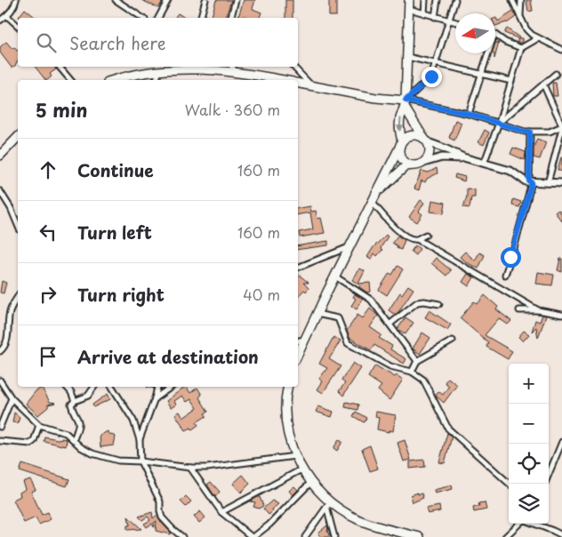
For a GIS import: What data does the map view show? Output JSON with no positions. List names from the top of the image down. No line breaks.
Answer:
{"north":"left","page":{"search":"Search here","heading":["5 min","Walk · 360 m"],"list":[["Continue","160 m"],["Turn left","160 m"],["Turn right","40 m"],"Arrive at destination"],"map_buttons":["+","−"]}}
